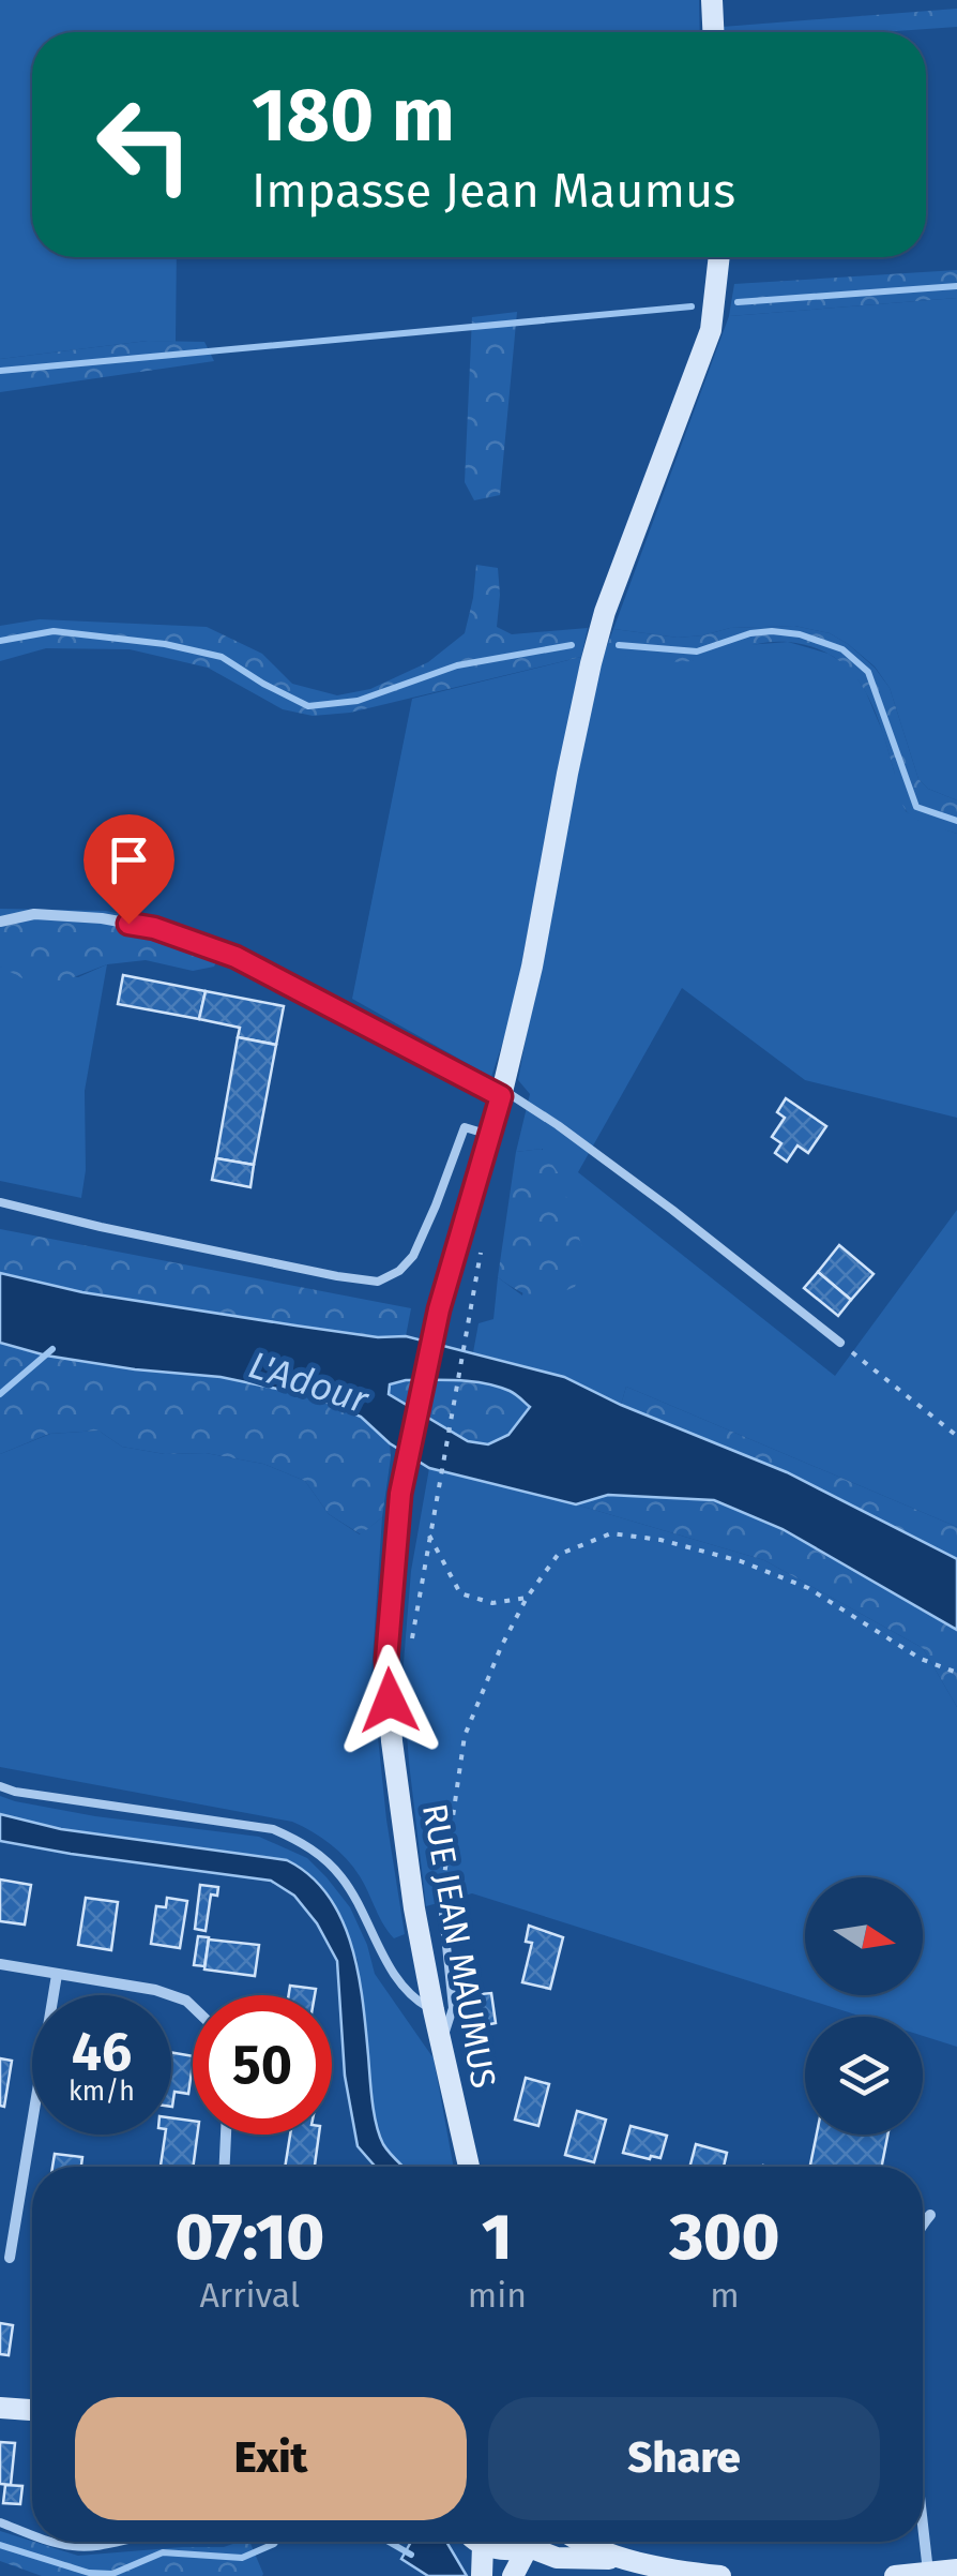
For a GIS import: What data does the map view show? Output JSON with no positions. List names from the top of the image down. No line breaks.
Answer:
{"streets":{"main road":["RUE JEAN MAUMUS"]},"water":["L'Adour"],"north":"right","page":{"turn":["180 m","Impasse Jean Maumus"],"speed":"46 km/h","limit":"50","eta":["07:10","Arrival","1","min","300","m"],"buttons":["Exit","Share"]}}
